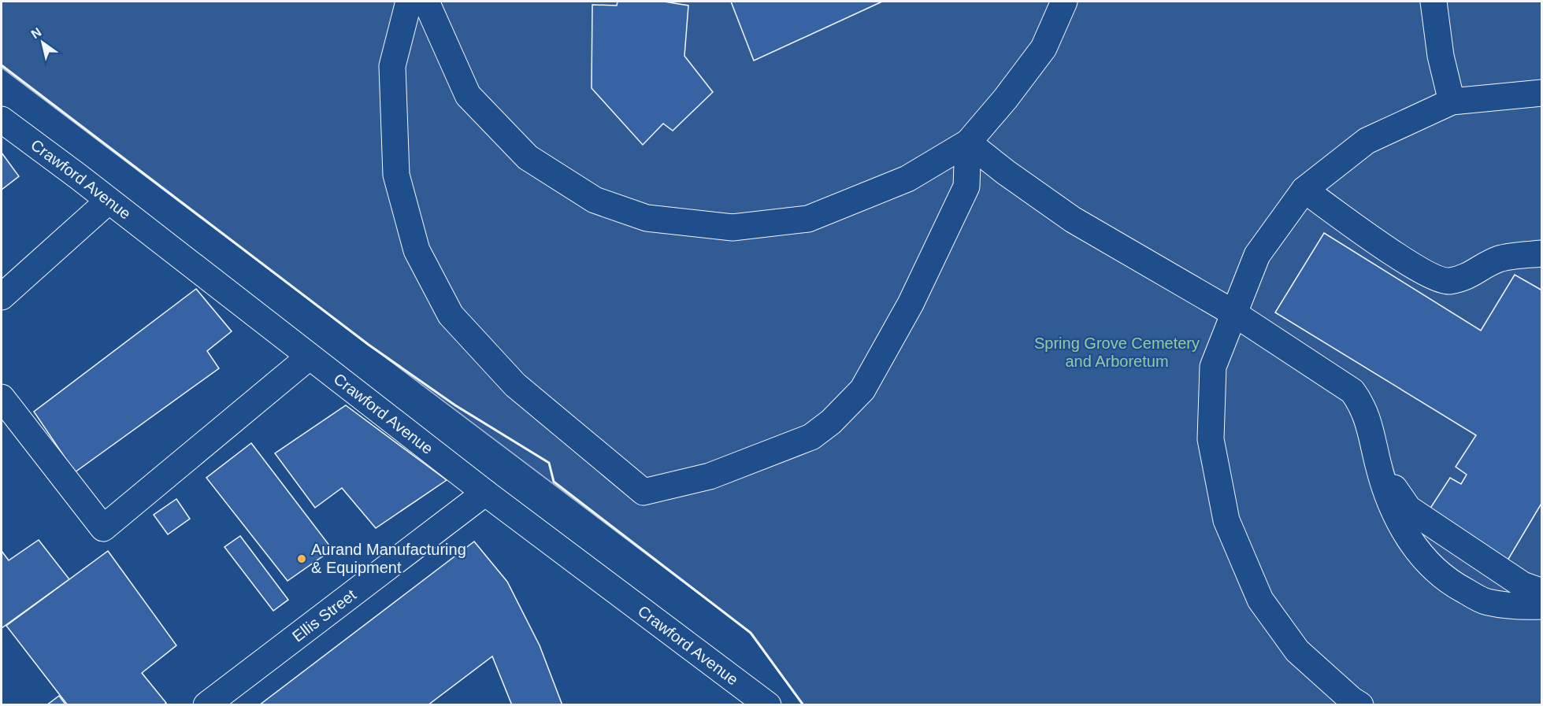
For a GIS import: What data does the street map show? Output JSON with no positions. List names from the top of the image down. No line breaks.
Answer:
{"streets":{"street":["Crawford Avenue","Ellis Street"]},"crossings":[["Crawford Avenue","Ellis Street"]],"parks":["Spring Grove Cemetery and Arboretum"],"places":["Aurand Manufacturing & Equipment"],"north":"top left"}
